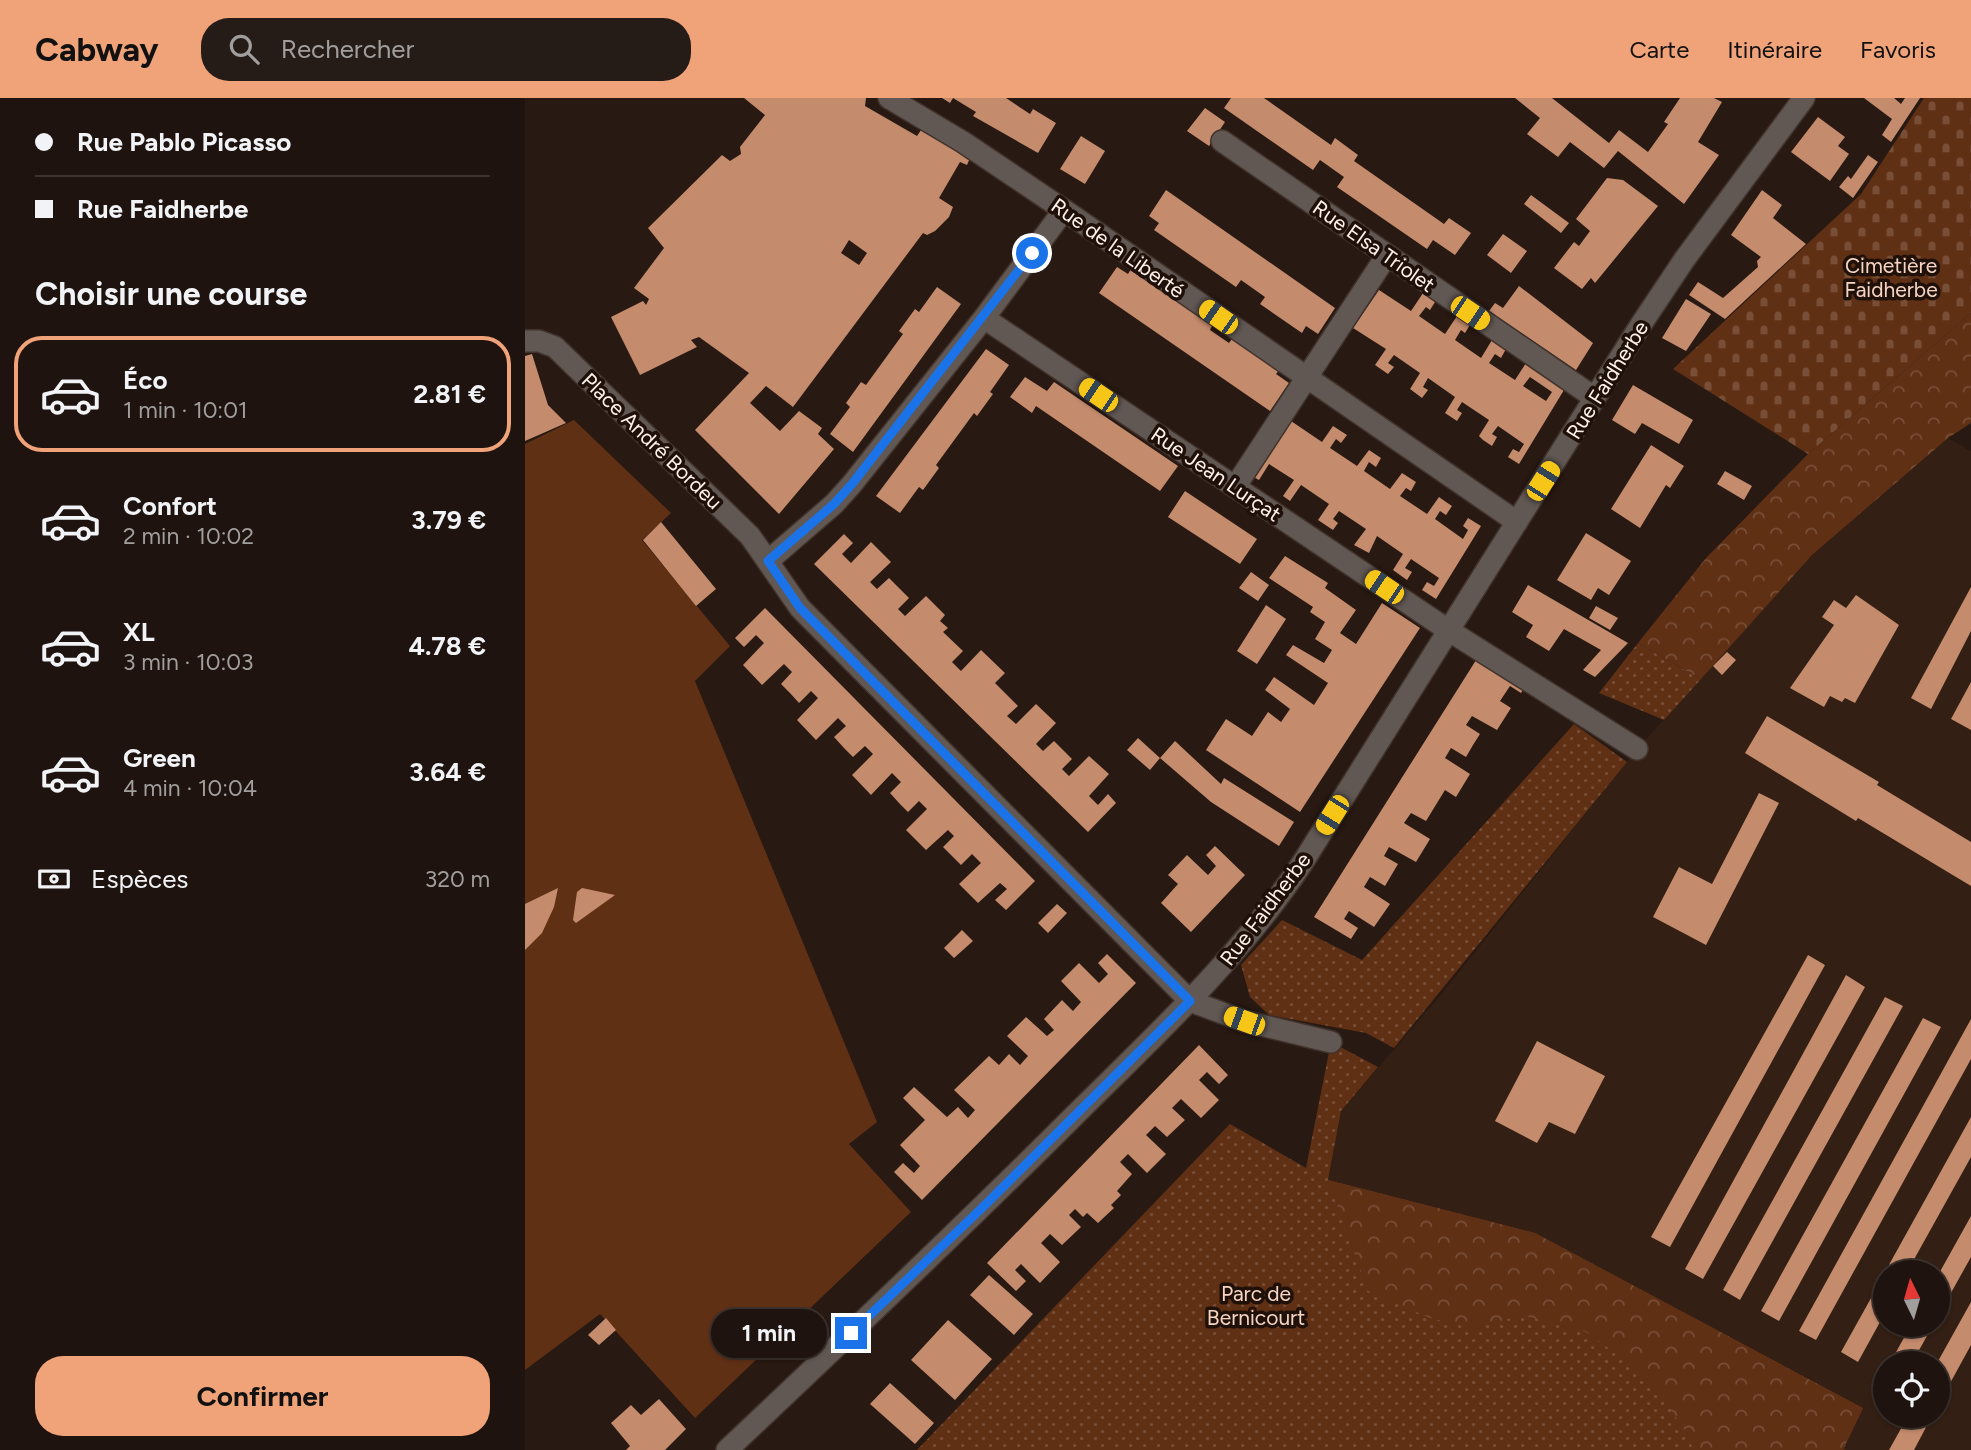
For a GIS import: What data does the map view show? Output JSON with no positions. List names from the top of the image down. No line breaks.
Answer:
{"streets":{"street":["Rue Elsa Triolet","Rue de la Liberté","Rue Faidherbe","Place André Bordeu","Rue Jean Lurçat"]},"crossings":[["Rue Elsa Triolet","Rue Faidherbe"],["Rue de la Liberté","Rue Faidherbe"],["Rue Faidherbe","Place André Bordeu"],["Rue Faidherbe","Rue Jean Lurçat"]],"parks":["Cimetière Faidherbe","Parc de Bernicourt"],"north":"top","page":{"header":"Cabway","search":"Rechercher","nav":["Carte","Itinéraire","Favoris"],"banner":["Rue Pablo Picasso","Rue Faidherbe"],"heading":"Choisir une course","list":[{"name":"Éco","note":"1 min · 10:01","value":"2.81 €"},{"name":"Confort","note":"2 min · 10:02","value":"3.79 €"},{"name":"XL","note":"3 min · 10:03","value":"4.78 €"},{"name":"Green","note":"4 min · 10:04","value":"3.64 €"}],"pay":["Espèces","320 m"],"bubble":"1 min","buttons":"Confirmer"}}
